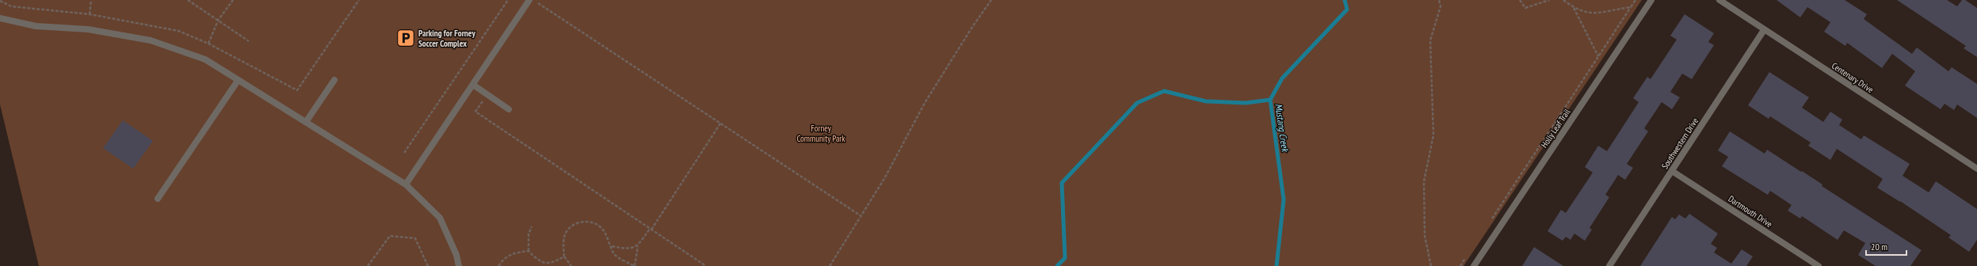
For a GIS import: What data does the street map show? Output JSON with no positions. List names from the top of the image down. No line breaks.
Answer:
{"streets":{"street":["Centenary Drive","Holly Leaf Trail","Southwestern Drive","Dartmouth Drive"]},"crossings":[["Centenary Drive","Southwestern Drive"],["Southwestern Drive","Dartmouth Drive"]],"water":["Mustang Creek"],"parks":["Forney Community Park"],"places":{"parking":["Parking for Forney Soccer Complex"]},"scale_bar":"20 m"}
